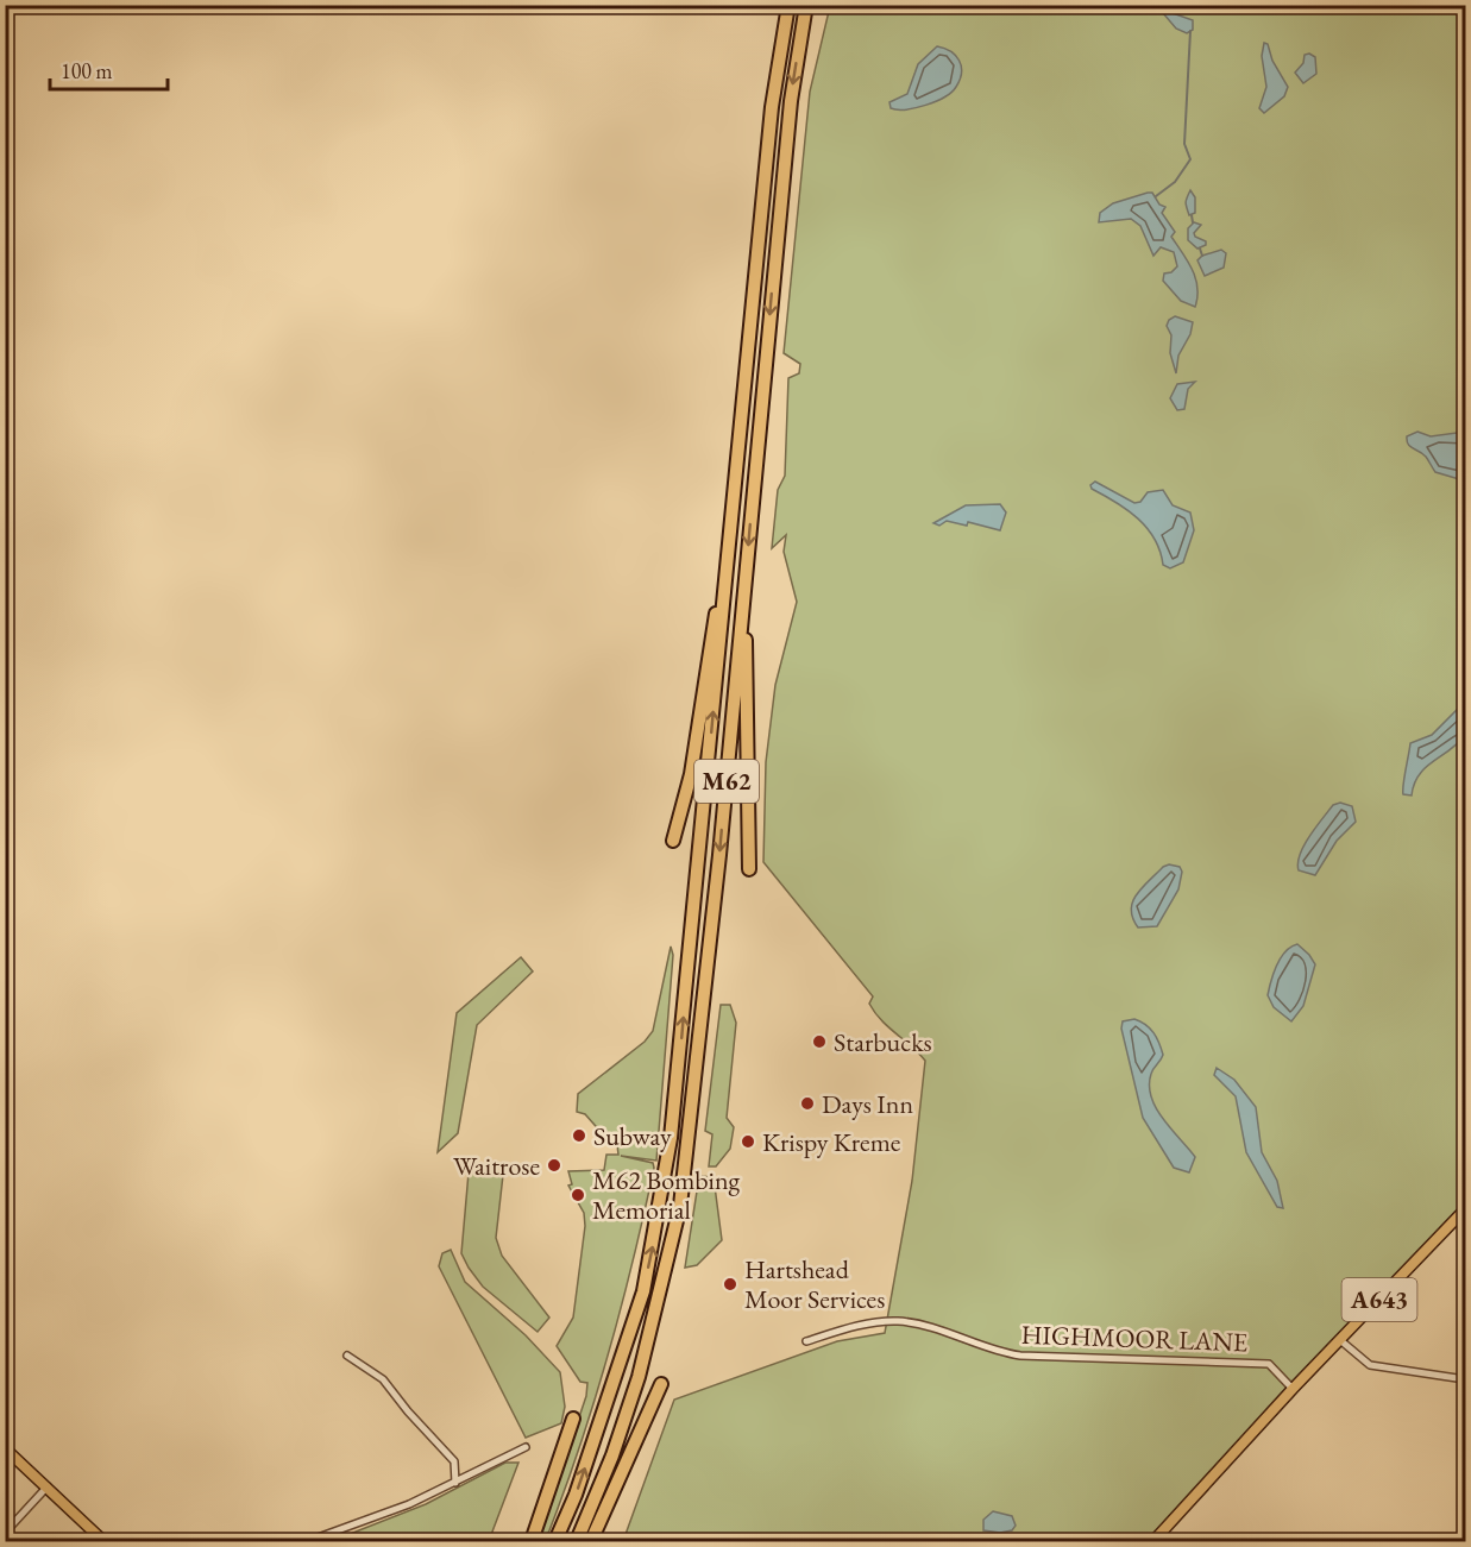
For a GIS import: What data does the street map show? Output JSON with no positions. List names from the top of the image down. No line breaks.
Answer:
{"streets":{"highway":["M62"],"main road":["A643"],"street":["HIGHMOOR LANE"]},"crossings":[["A643","HIGHMOOR LANE"]],"places":["Starbucks","Days Inn","Subway","Krispy Kreme","Waitrose","M62 Bombing Memorial","Hartshead Moor Services"],"scale_bar":"100 m"}
